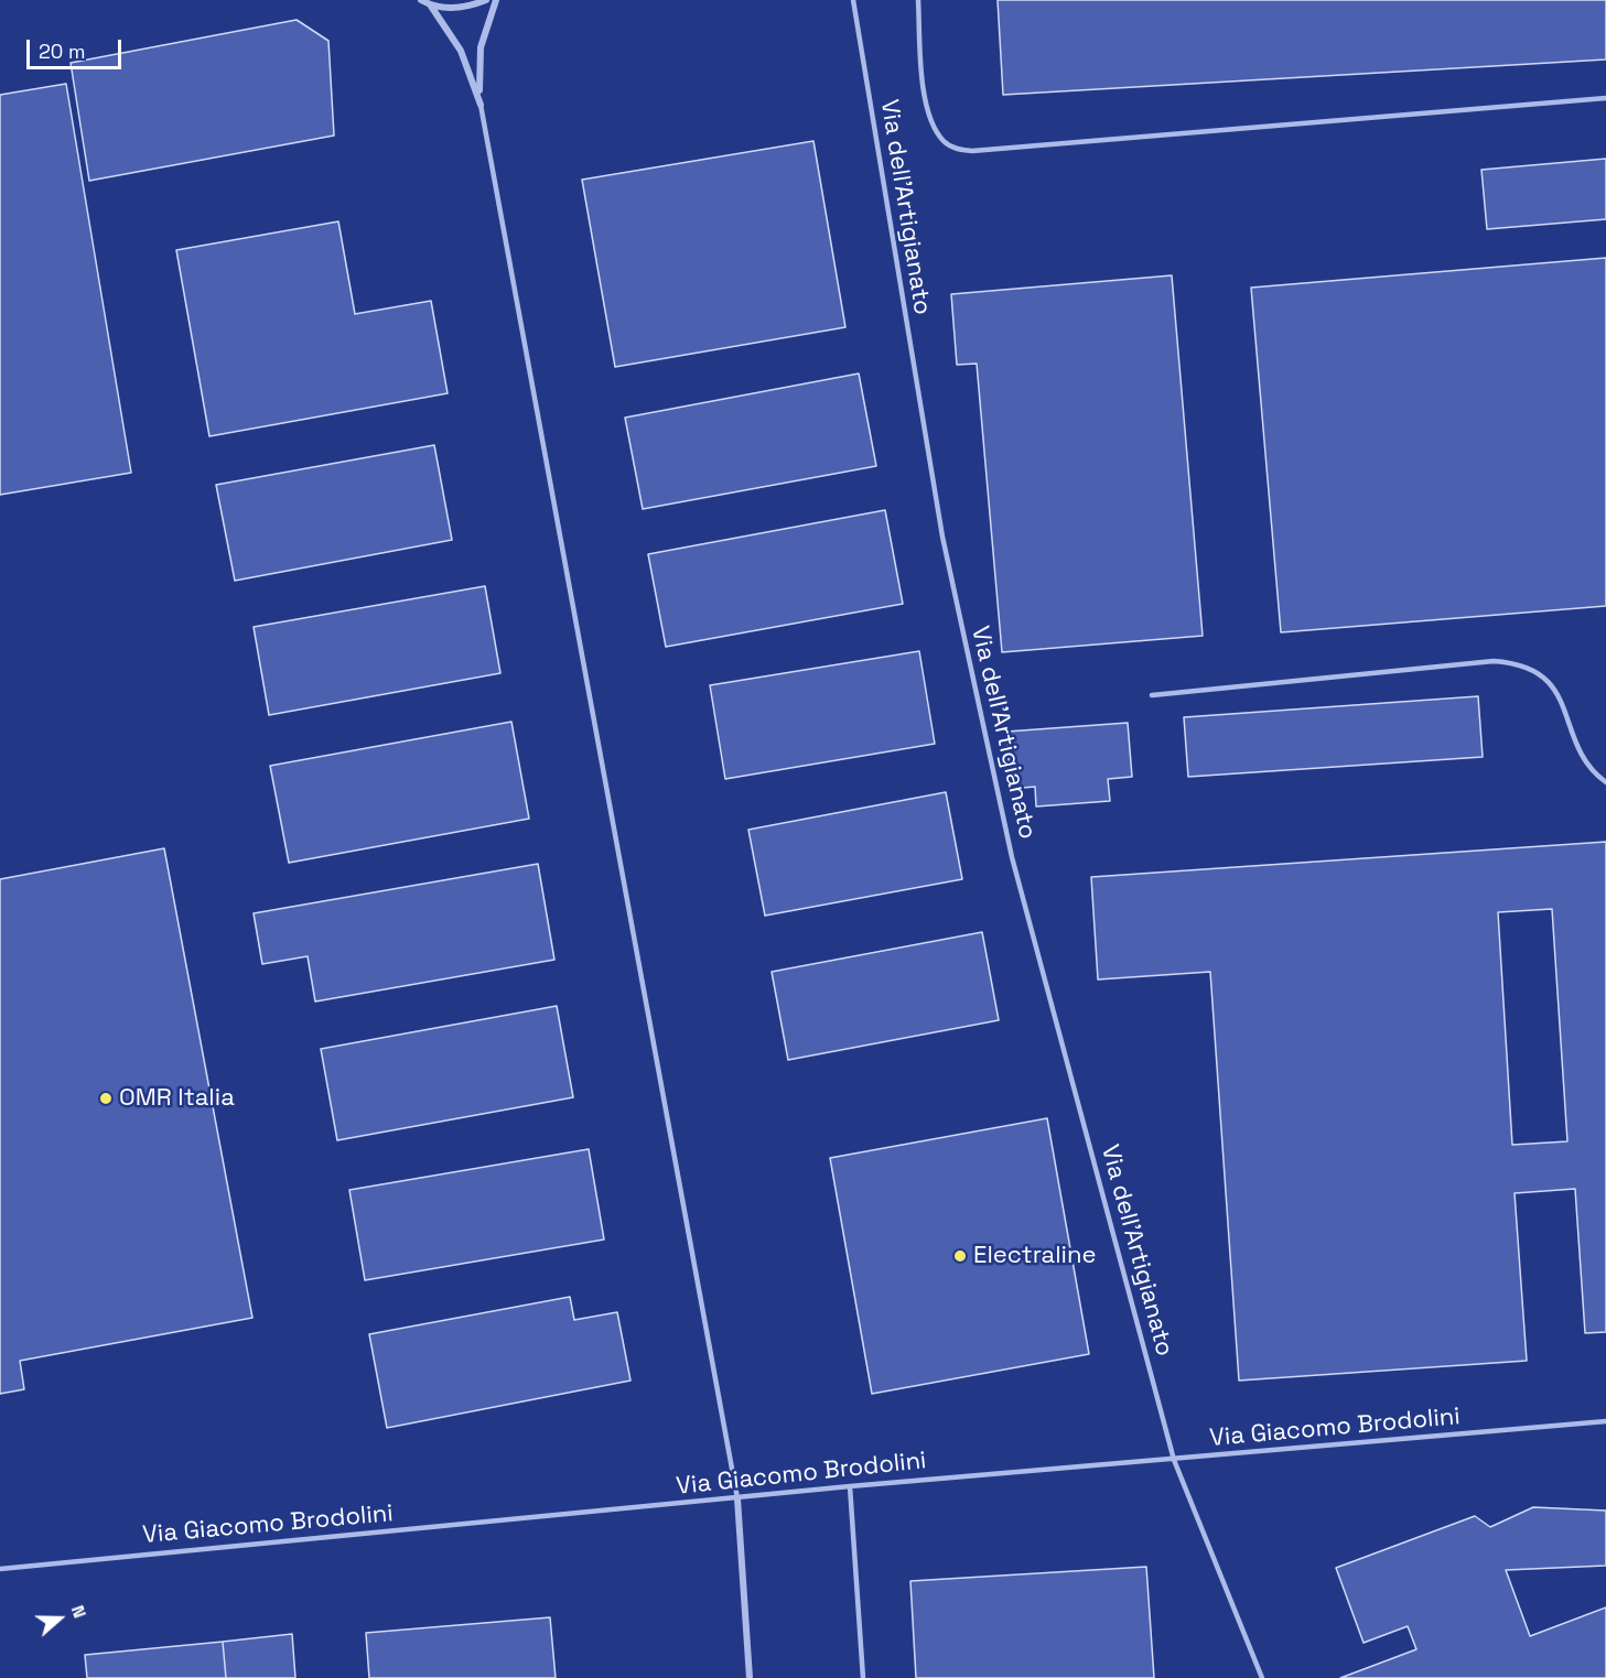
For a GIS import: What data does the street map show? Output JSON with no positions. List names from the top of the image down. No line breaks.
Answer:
{"streets":{"lane":["Via dell'Artigianato","Via Giacomo Brodolini"]},"crossings":[["Via dell'Artigianato","Via Giacomo Brodolini"]],"places":["OMR Italia","Electraline"],"scale_bar":"20 m","north":"right"}
